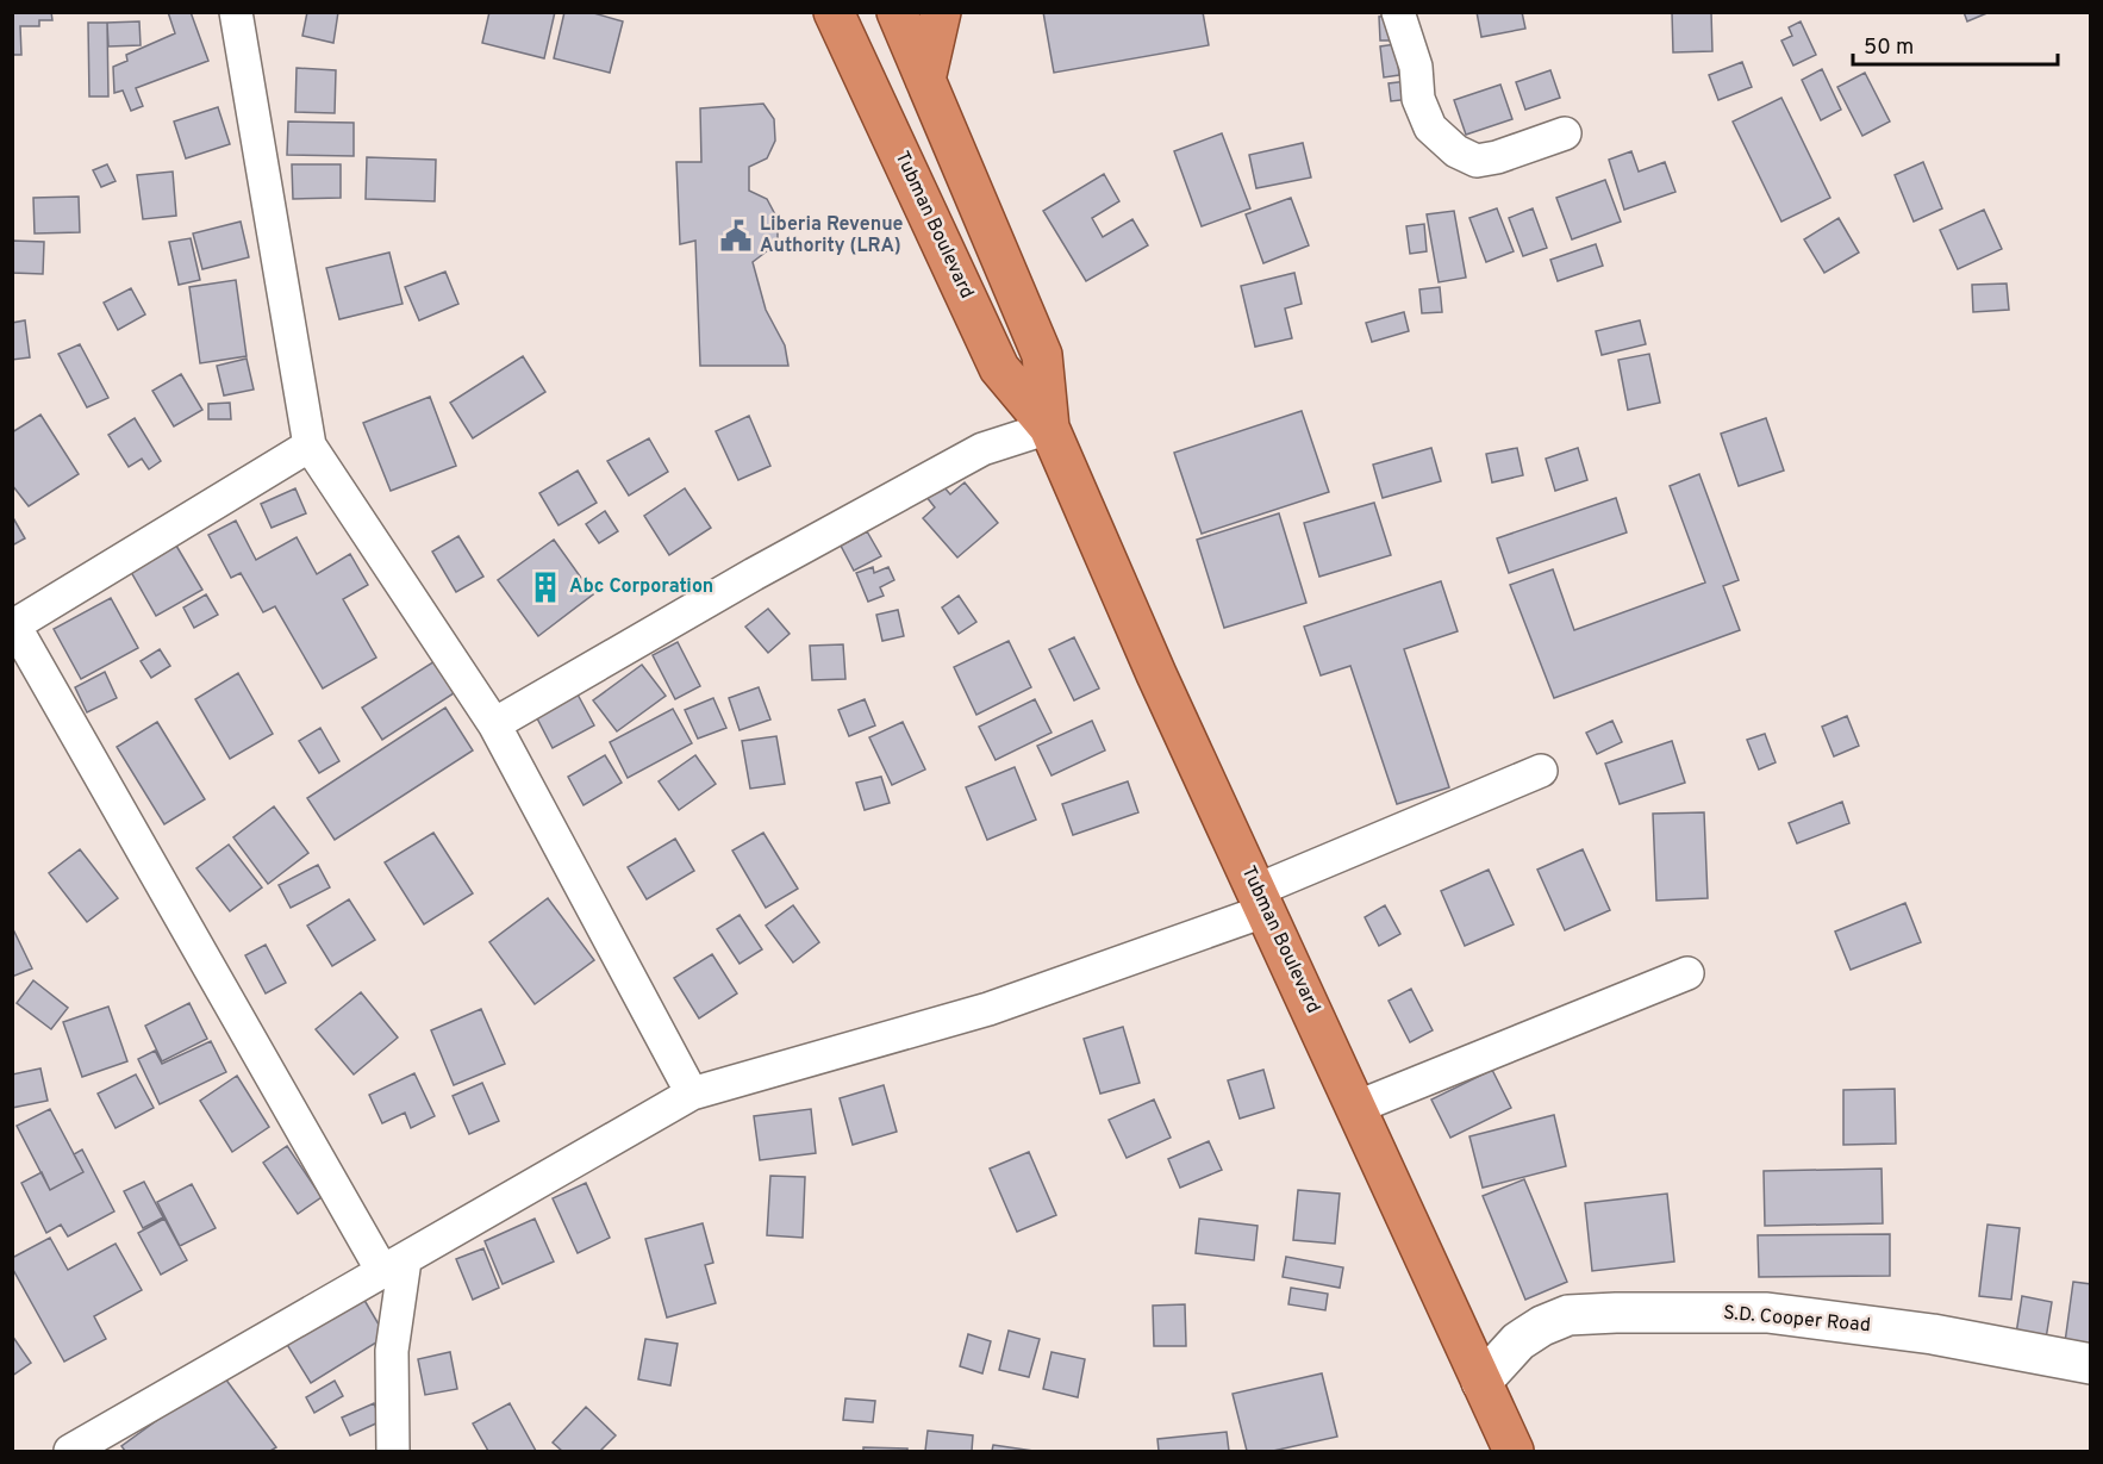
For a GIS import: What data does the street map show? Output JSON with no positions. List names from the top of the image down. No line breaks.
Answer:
{"streets":{"highway":["Tubman Boulevard"],"street":["S.D. Cooper Road"]},"crossings":[["Tubman Boulevard","S.D. Cooper Road"]],"places":{"public building":["Liberia Revenue Authority (LRA)"],"building":["Abc Corporation"]},"scale_bar":"50 m"}
